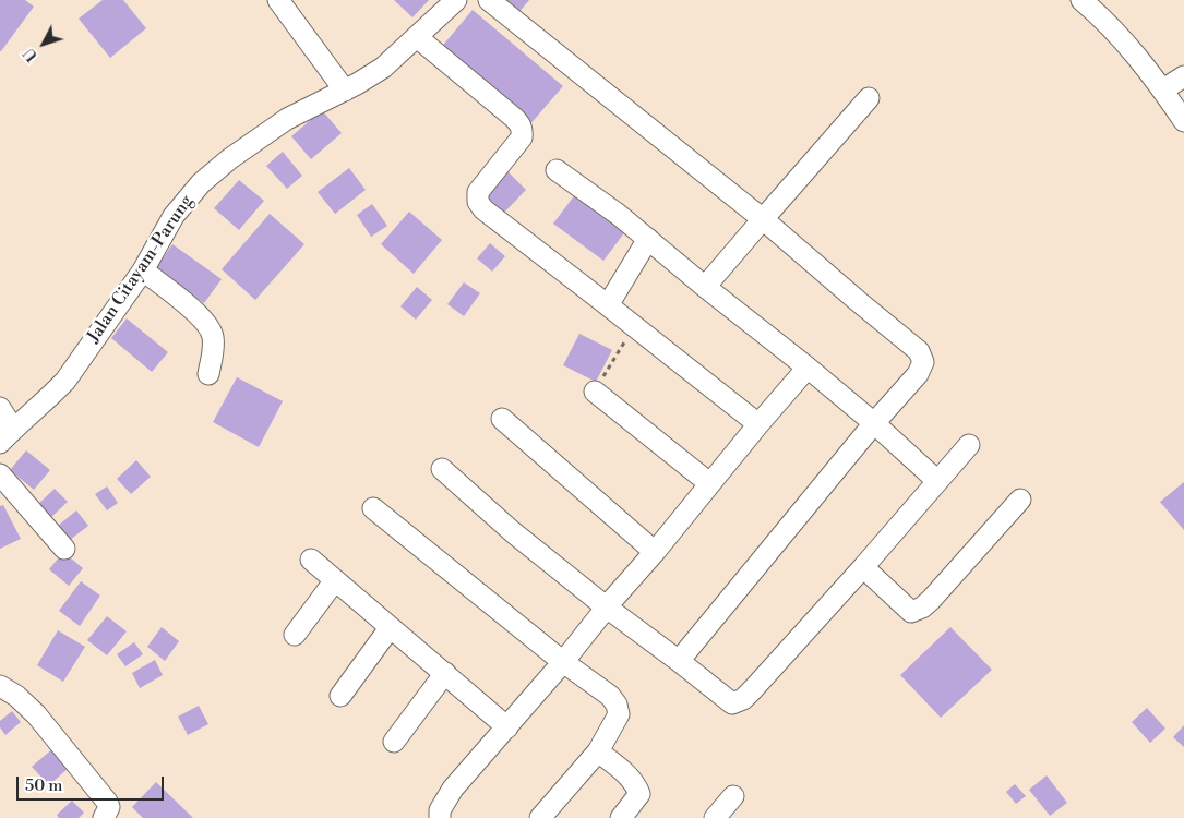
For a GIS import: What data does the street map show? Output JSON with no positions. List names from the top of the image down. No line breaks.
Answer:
{"streets":{"street":["Jalan Citayam-Parung"]},"scale_bar":"50 m","north":"bottom left"}
